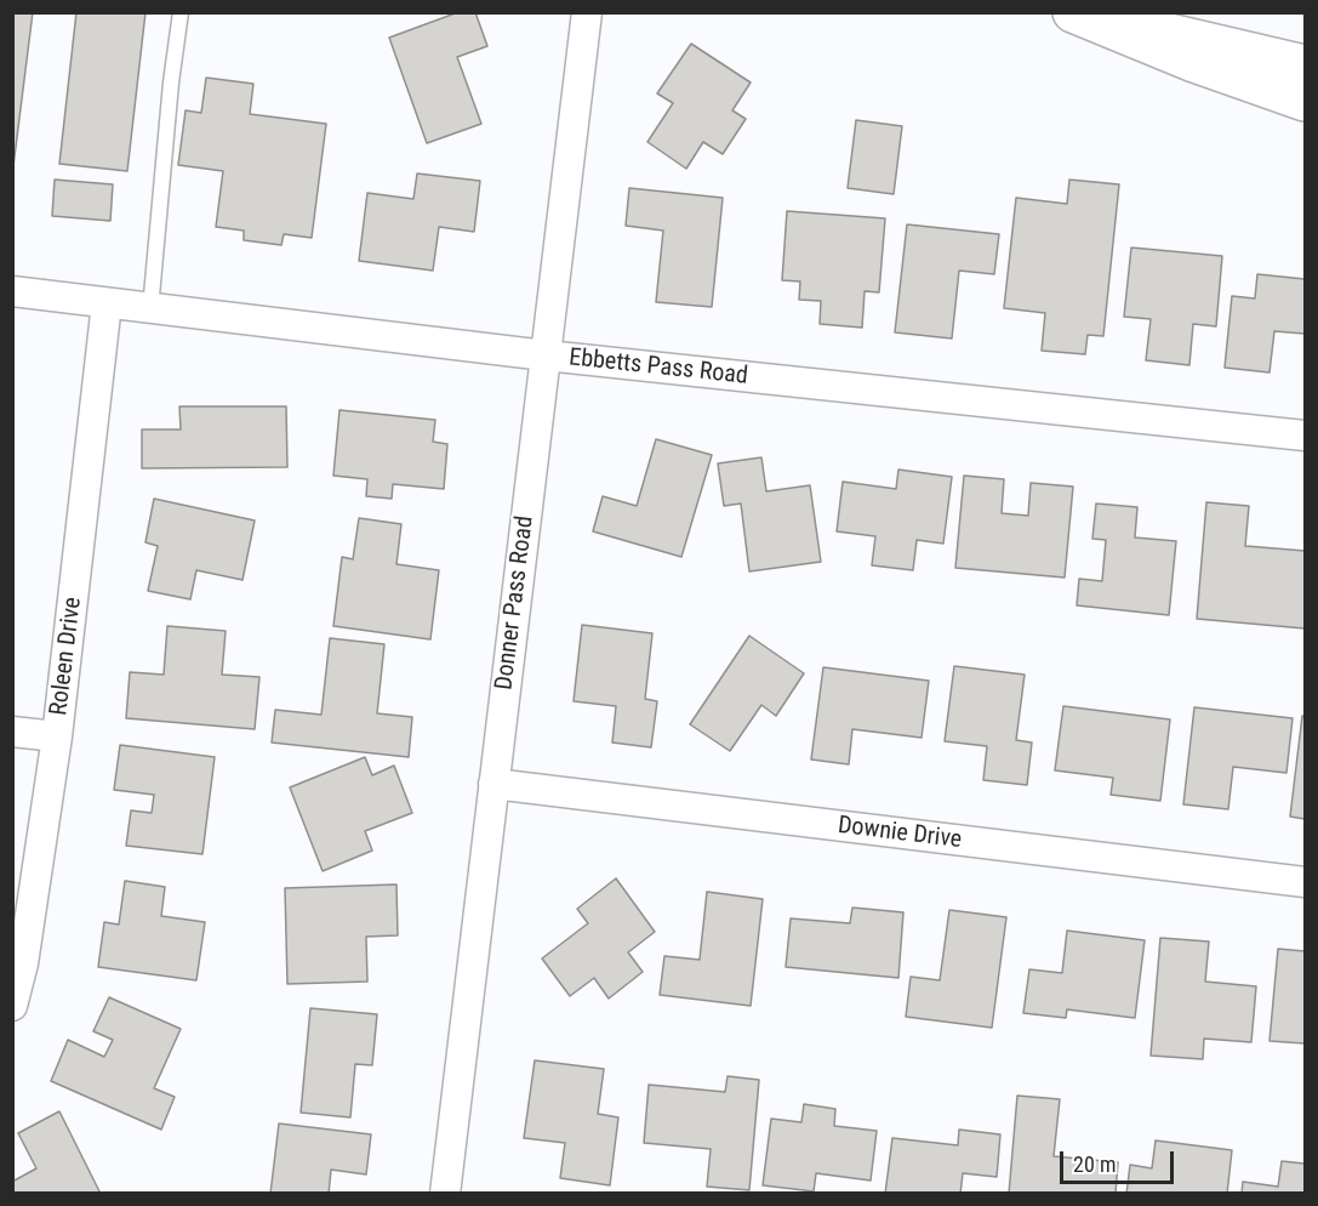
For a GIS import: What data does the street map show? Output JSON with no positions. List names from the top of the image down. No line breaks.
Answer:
{"streets":{"street":["Ebbetts Pass Road","Donner Pass Road","Roleen Drive","Downie Drive"]},"crossings":[["Ebbetts Pass Road","Donner Pass Road"],["Ebbetts Pass Road","Roleen Drive"],["Donner Pass Road","Downie Drive"]],"scale_bar":"20 m"}
